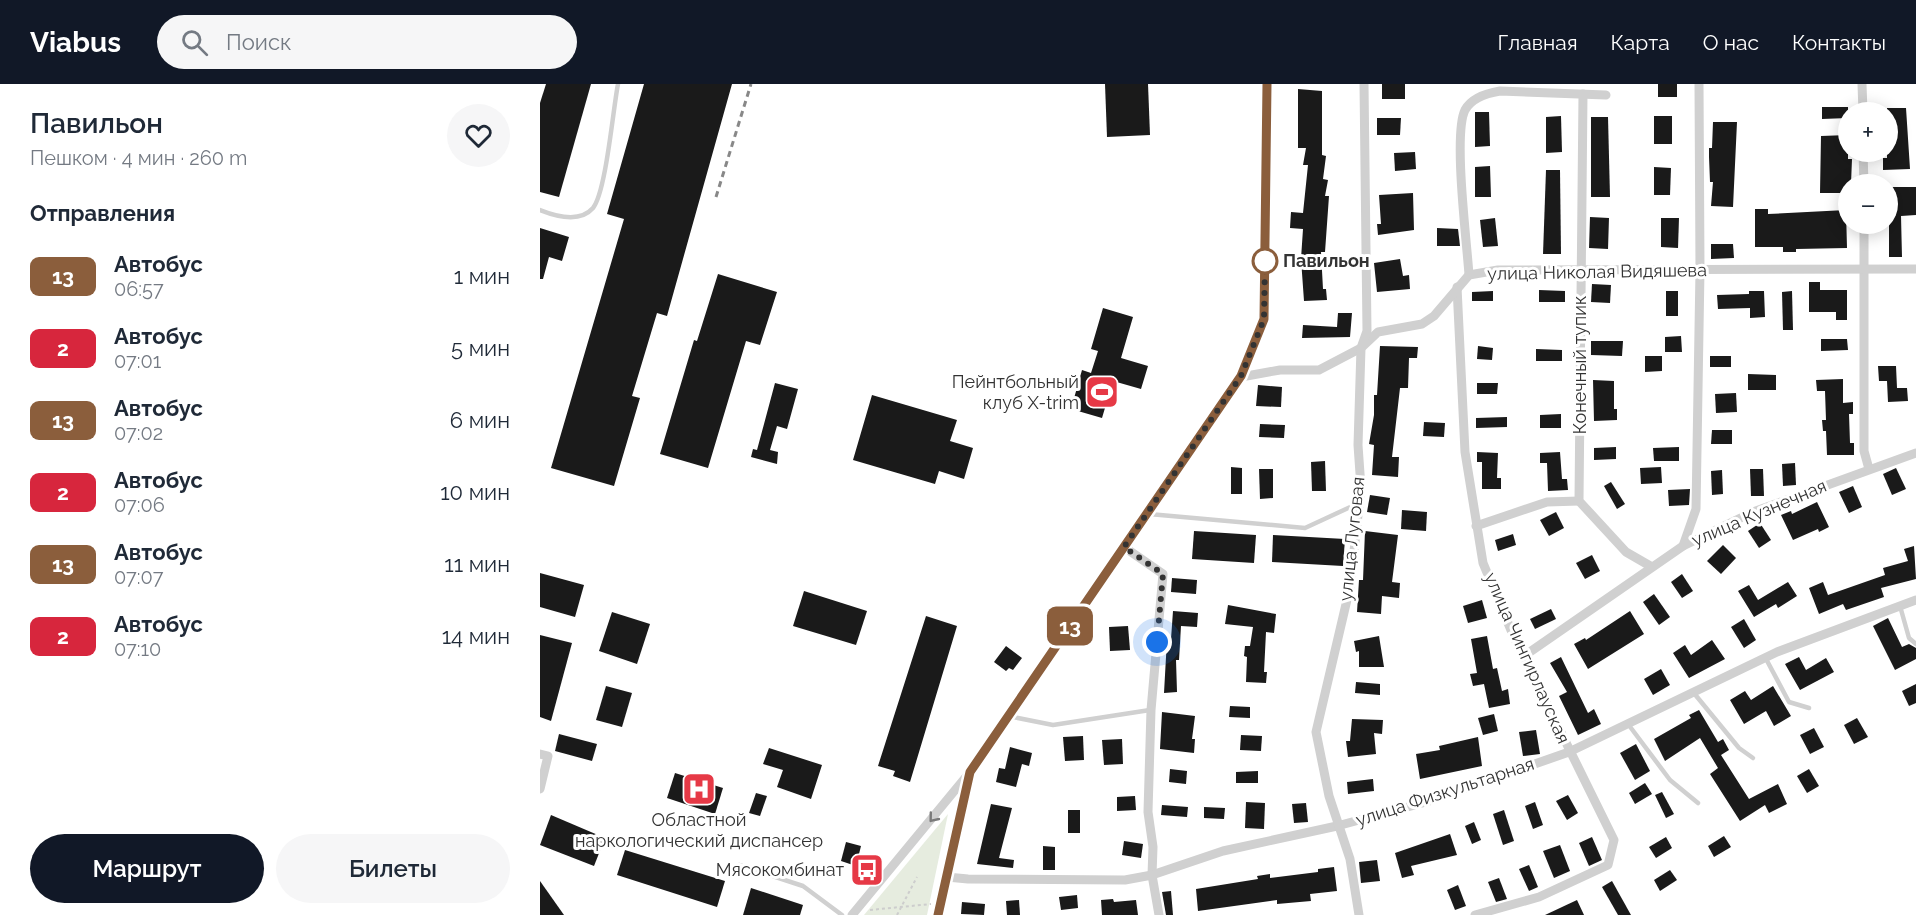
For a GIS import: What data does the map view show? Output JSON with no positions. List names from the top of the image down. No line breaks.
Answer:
{"streets":{"street":["улица Николая Видяшева","Конечный тупик","улица Кузнечная","улица Луговая","улица Чингирлауская","улица Физкультарная"]},"crossings":[["улица Николая Видяшева","Конечный тупик"],["улица Николая Видяшева","улица Луговая"],["улица Николая Видяшева","улица Чингирлауская"],["улица Кузнечная","улица Чингирлауская"],["улица Луговая","улица Физкультарная"],["улица Чингирлауская","улица Физкультарная"]],"places":{"other":["Павильон"],"sports":["Пейнтбольный клуб X-trim"],"hospital":["Областной наркологический диспансер"],"bus stop":["Мясокомбинат"]},"lines":["bus line 13"],"page":{"header":"Viabus","search":"Поиск","nav":["Главная","Карта","О нас","Контакты"],"heading":[["Павильон","Пешком · 4 мин · 260 m"],"Отправления"],"on_map":"13","map_buttons":["+","−"],"list":[{"mark":"13","name":"Автобус","note":"06:57","value":"1 мин"},{"mark":"2","name":"Автобус","note":"07:01","value":"5 мин"},{"mark":"13","name":"Автобус","note":"07:02","value":"6 мин"},{"mark":"2","name":"Автобус","note":"07:06","value":"10 мин"},{"mark":"13","name":"Автобус","note":"07:07","value":"11 мин"},{"mark":"2","name":"Автобус","note":"07:10","value":"14 мин"}],"buttons":["Маршрут","Билеты"]}}
